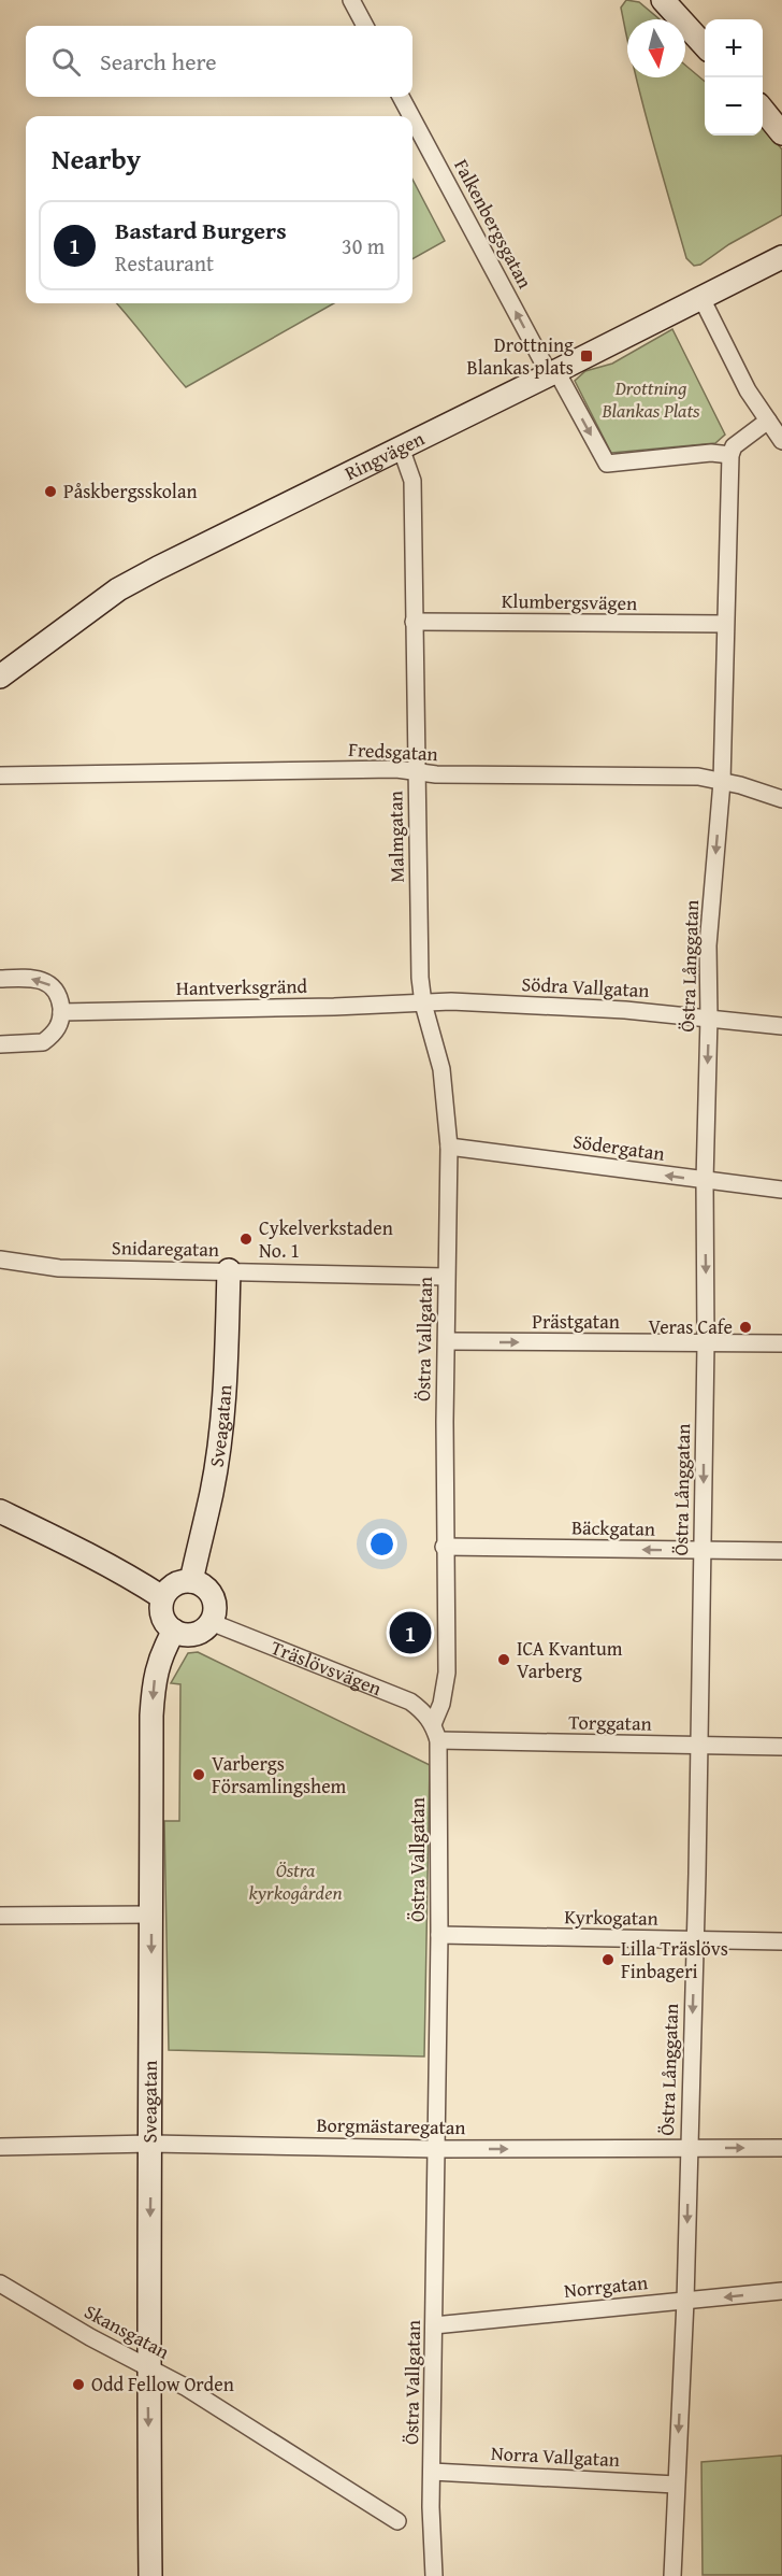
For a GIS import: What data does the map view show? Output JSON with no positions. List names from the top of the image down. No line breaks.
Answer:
{"streets":{"street":["Falkenbergsgatan","Ringvägen","Klumbergsvägen","Fredsgatan","Malmgatan","Östra Långgatan","Hantverksgränd","Södra Vallgatan","Södergatan","Snidaregatan","Prästgatan","Östra Vallgatan","Sveagatan","Bäckgatan","Träslövsvägen","Torggatan","Kyrkogatan","Borgmästaregatan","Norrgatan","Skansgatan","Norra Vallgatan"]},"crossings":[["Falkenbergsgatan","Ringvägen"],["Ringvägen","Malmgatan"],["Klumbergsvägen","Malmgatan"],["Klumbergsvägen","Östra Långgatan"],["Fredsgatan","Malmgatan"],["Fredsgatan","Östra Långgatan"],["Malmgatan","Hantverksgränd"],["Malmgatan","Södra Vallgatan"],["Malmgatan","Södergatan"],["Malmgatan","Östra Vallgatan"],["Östra Långgatan","Södra Vallgatan"],["Östra Långgatan","Södergatan"],["Östra Långgatan","Prästgatan"],["Östra Långgatan","Bäckgatan"],["Östra Långgatan","Torggatan"],["Östra Långgatan","Kyrkogatan"],["Östra Långgatan","Borgmästaregatan"],["Östra Långgatan","Norrgatan"],["Östra Långgatan","Norra Vallgatan"],["Hantverksgränd","Södra Vallgatan"],["Södergatan","Östra Vallgatan"],["Snidaregatan","Östra Vallgatan"],["Snidaregatan","Sveagatan"],["Prästgatan","Östra Vallgatan"],["Östra Vallgatan","Bäckgatan"],["Östra Vallgatan","Träslövsvägen"],["Östra Vallgatan","Torggatan"],["Östra Vallgatan","Kyrkogatan"],["Östra Vallgatan","Borgmästaregatan"],["Östra Vallgatan","Norrgatan"],["Östra Vallgatan","Norra Vallgatan"],["Sveagatan","Träslövsvägen"],["Sveagatan","Borgmästaregatan"],["Sveagatan","Skansgatan"]],"one_way":["Falkenbergsgatan","Östra Långgatan","Södergatan","Prästgatan","Sveagatan","Bäckgatan","Borgmästaregatan"],"parks":["Drottning Blankas Plats","Östra kyrkogården"],"places":{"transit":["Drottning Blankas plats"],"other":["Påskbergsskolan","Cykelverkstaden No. 1","Veras Cafe","ICA Kvantum Varberg","Varbergs Församlingshem","Lilla Träslövs Finbageri","Odd Fellow Orden"]},"north":"bottom","page":{"map_buttons":["+","−"],"search":"Search here","heading":"Nearby","list":[{"mark":"1","name":"Bastard Burgers","note":"Restaurant","value":"30 m"}],"pins":"1"}}
